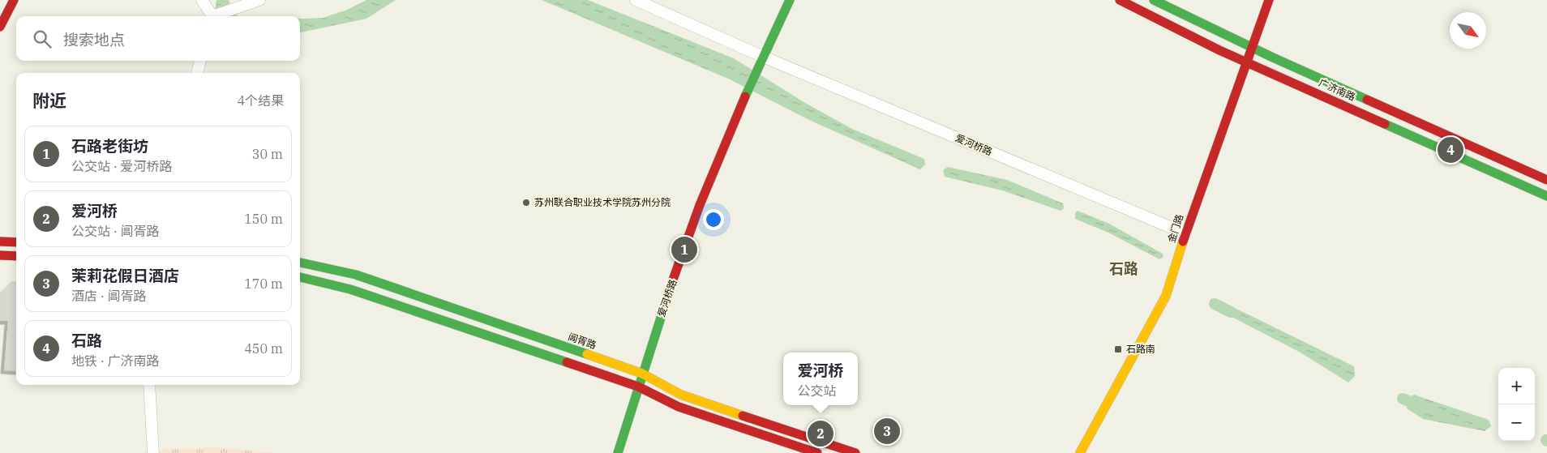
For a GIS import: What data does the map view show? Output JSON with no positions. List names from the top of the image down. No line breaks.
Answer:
{"streets":{"main road":["广济南路","爱河桥路","金门路","阊胥路"]},"crossings":[["广济南路","金门路"],["爱河桥路","金门路"],["爱河桥路","阊胥路"]],"districts":["石路"],"places":{"other":["苏州联合职业技术学院苏州分院"],"transit":["石路南"]},"north":"bottom right","page":{"search":"搜索地点","heading":["附近","4个结果"],"list":[{"mark":"1","name":"石路老街坊","note":"公交站 · 爱河桥路","value":"30 m"},{"mark":"2","name":"爱河桥","note":"公交站 · 阊胥路","value":"150 m"},{"mark":"3","name":"茉莉花假日酒店","note":"酒店 · 阊胥路","value":"170 m"},{"mark":"4","name":"石路","note":"地铁 · 广济南路","value":"450 m"}],"pins":["4","1","3","2"],"popup":["爱河桥","公交站"],"map_buttons":["+","−"]}}
